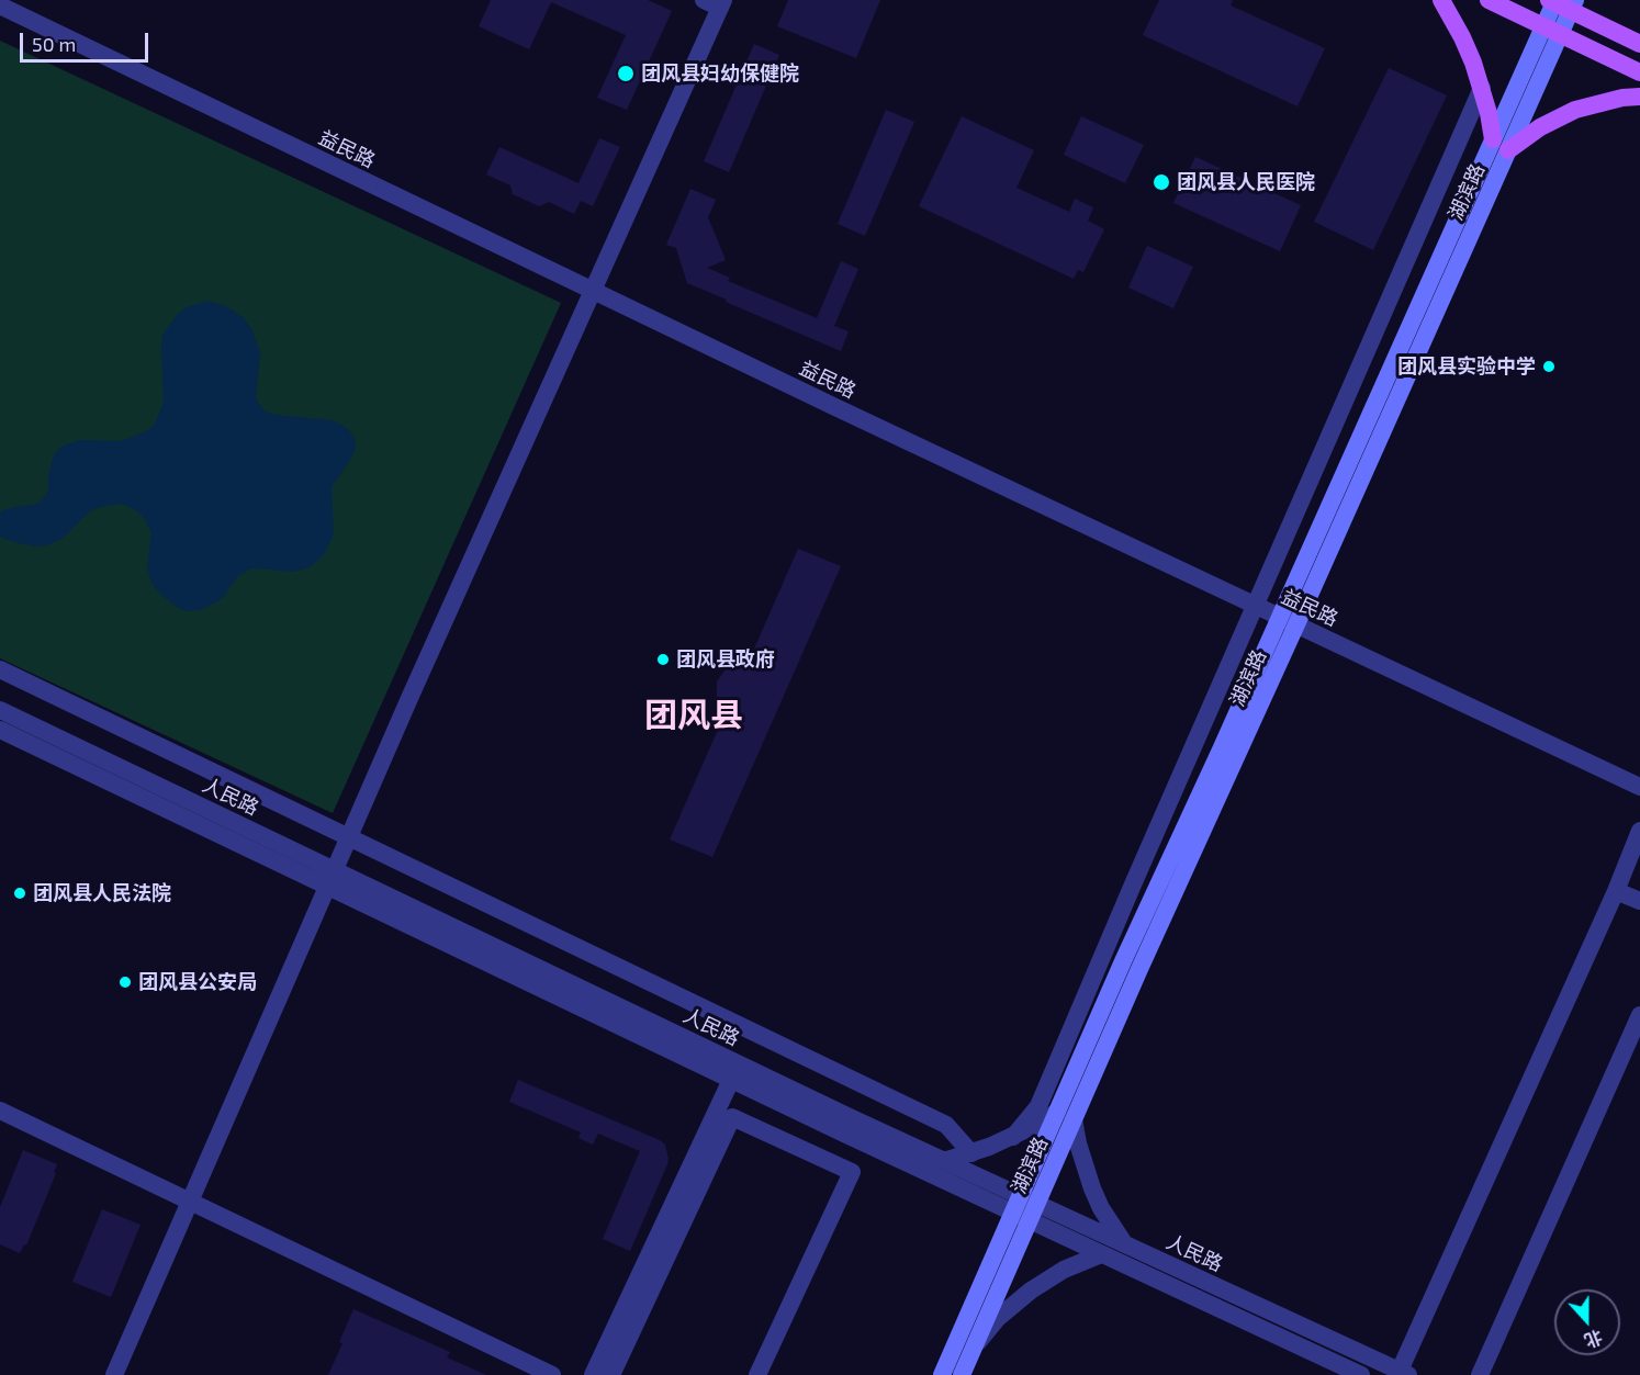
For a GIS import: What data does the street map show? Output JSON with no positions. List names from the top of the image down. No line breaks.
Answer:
{"streets":{"main road":["湖滨路"],"street":["益民路","人民路"]},"crossings":[["益民路","湖滨路"],["湖滨路","人民路"]],"districts":["团风县"],"places":["团风县妇幼保健院","团风县人民医院","团风县实验中学","团风县政府","团风县人民法院","团风县公安局"],"scale_bar":"50 m","north":"bottom"}
